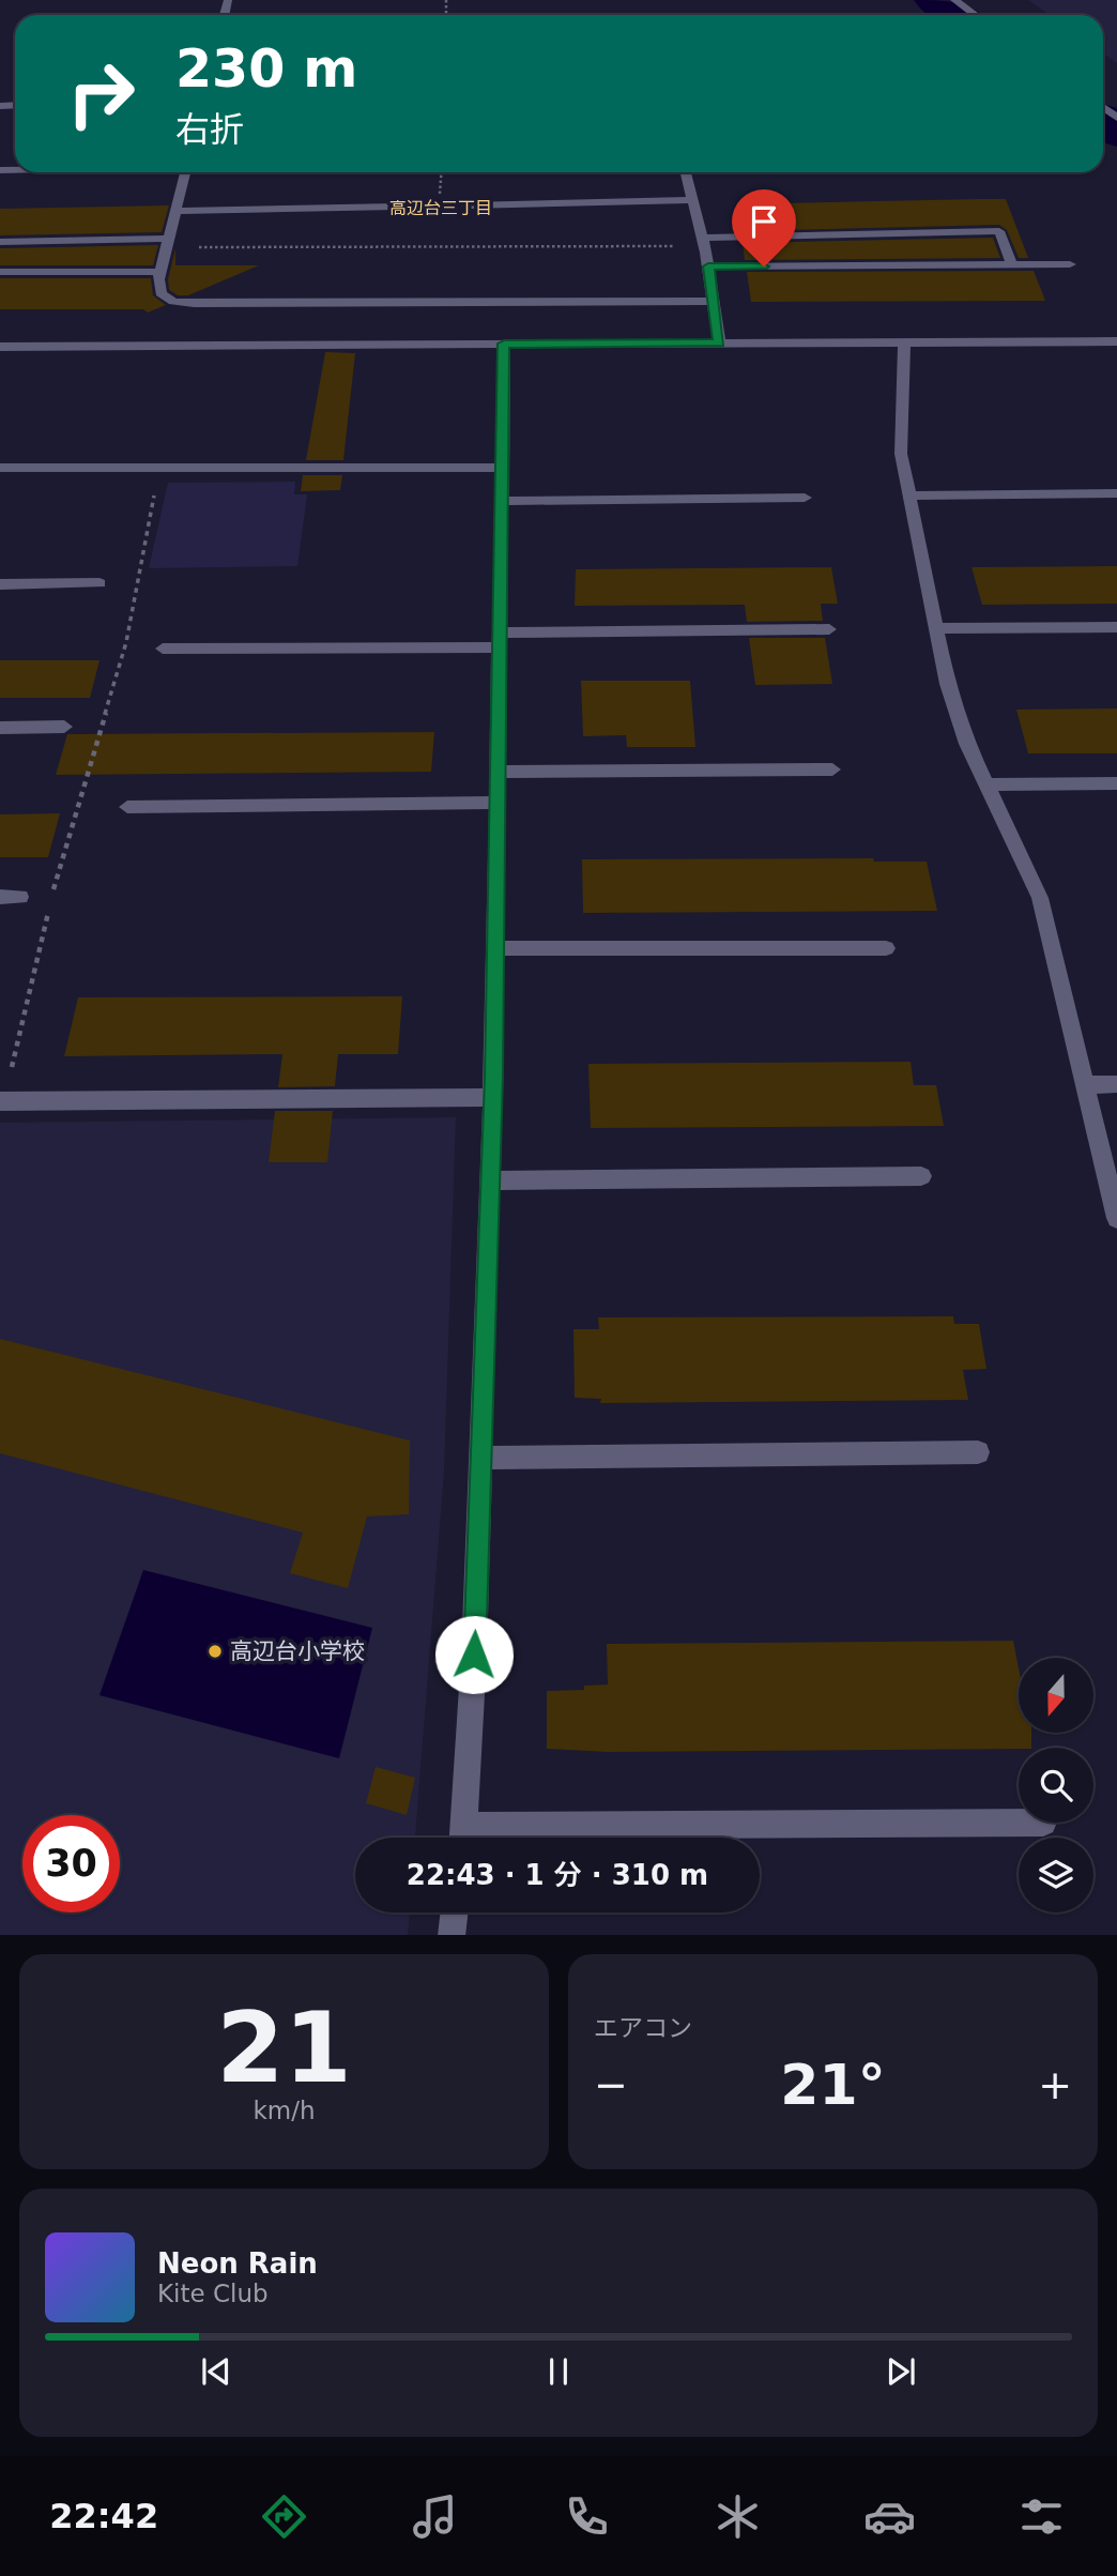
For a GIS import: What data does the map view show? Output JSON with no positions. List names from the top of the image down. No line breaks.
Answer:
{"districts":["高辺台三丁目"],"places":["高辺台小学校"],"north":"bottom","page":{"turn":["230 m","右折"],"limit":"30","trip":"22:43 · 1 分 · 310 m","tile":[["21","km/h"],"エアコン"],"heat":["−","21°","+"],"song":["Neon Rain","Kite Club"],"tabs":"22:42"}}
